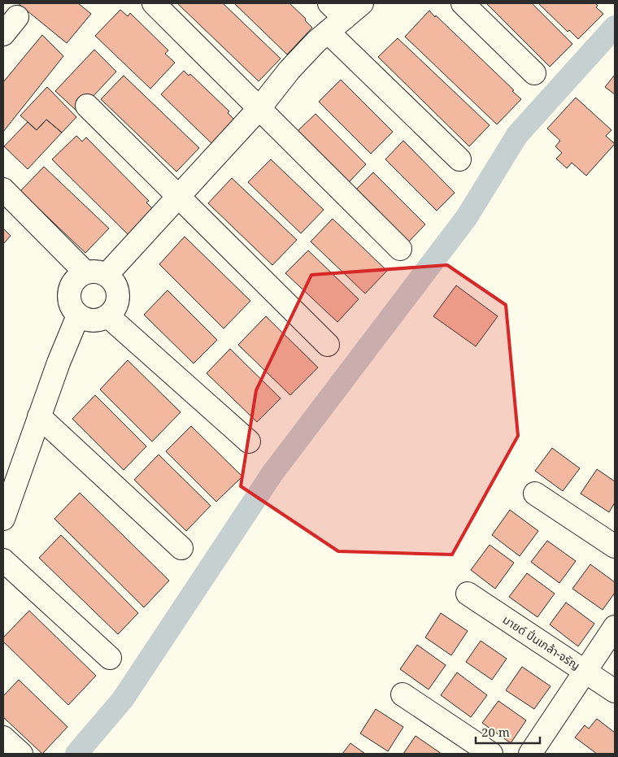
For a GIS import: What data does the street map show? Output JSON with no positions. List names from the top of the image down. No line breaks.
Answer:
{"streets":{"street":["มายด์ ปิ่นเกล้า-จรัญ"]},"scale_bar":"20 m"}
